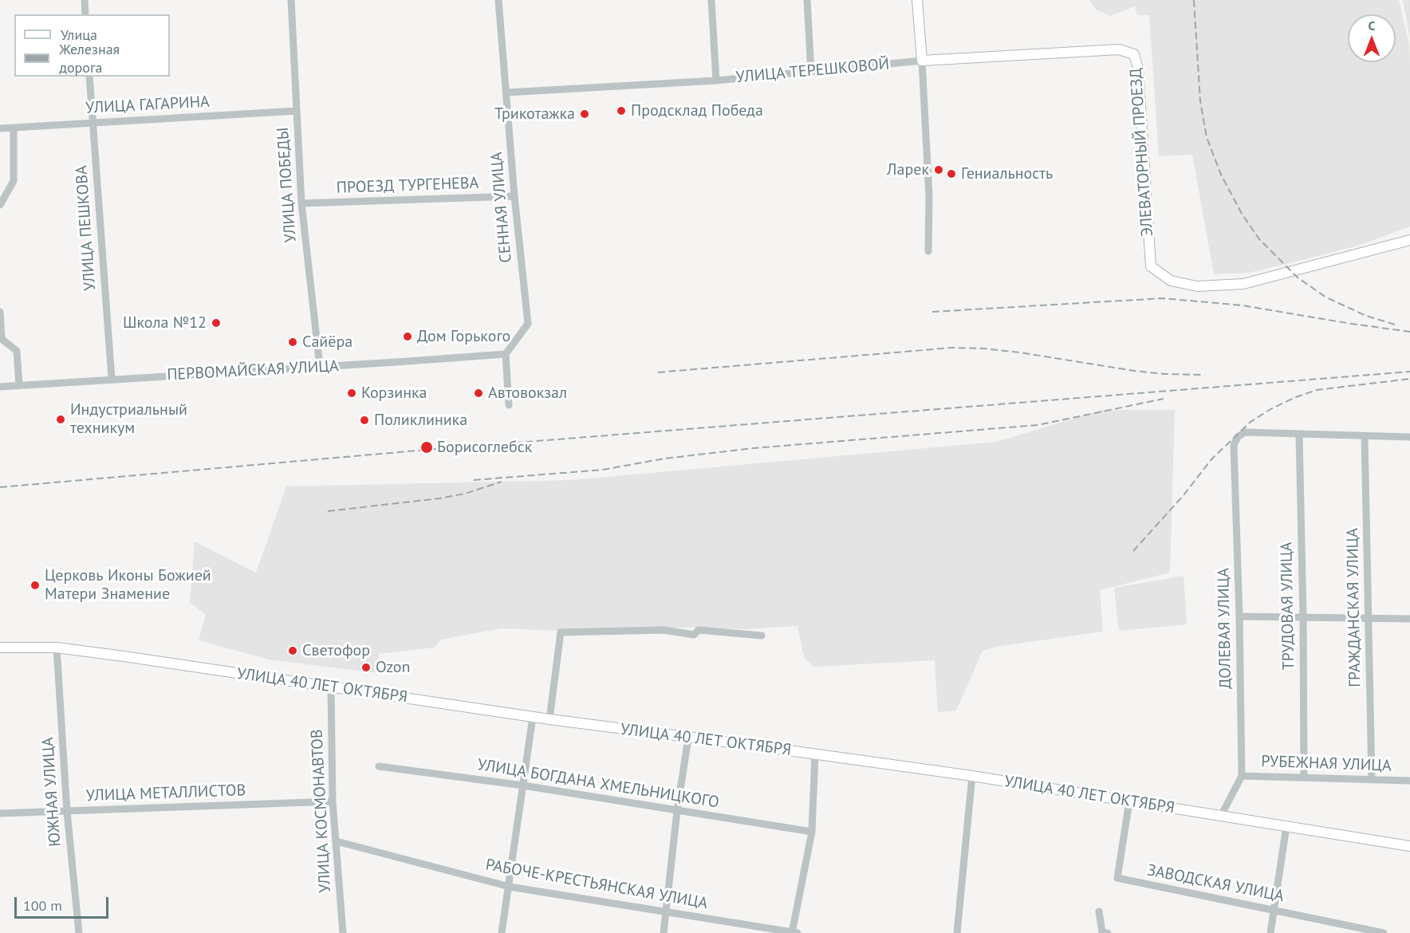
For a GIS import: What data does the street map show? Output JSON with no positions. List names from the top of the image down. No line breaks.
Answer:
{"streets":{"street":["УЛИЦА ТЕРЕШКОВОЙ","УЛИЦА ГАГАРИНА","ЭЛЕВАТОРНЫЙ ПРОЕЗД","УЛИЦА ПОБЕДЫ","ПРОЕЗД ТУРГЕНЕВА","СЕННАЯ УЛИЦА","УЛИЦА ПЕШКОВА","ПЕРВОМАЙСКАЯ УЛИЦА","ТРУДОВАЯ УЛИЦА","ГРАЖДАНСКАЯ УЛИЦА","ДОЛЕВАЯ УЛИЦА","УЛИЦА 40 ЛЕТ ОКТЯБРЯ","РУБЕЖНАЯ УЛИЦА","УЛИЦА БОГДАНА ХМЕЛЬНИЦКОГО","ЮЖНАЯ УЛИЦА","УЛИЦА МЕТАЛЛИСТОВ","УЛИЦА КОСМОНАВТОВ","ЗАВОДСКАЯ УЛИЦА","РАБОЧЕ-КРЕСТЬЯНСКАЯ УЛИЦА"]},"crossings":[["УЛИЦА ТЕРЕШКОВОЙ","ЭЛЕВАТОРНЫЙ ПРОЕЗД"],["УЛИЦА ТЕРЕШКОВОЙ","СЕННАЯ УЛИЦА"],["УЛИЦА ГАГАРИНА","УЛИЦА ПОБЕДЫ"],["УЛИЦА ГАГАРИНА","УЛИЦА ПЕШКОВА"],["УЛИЦА ПОБЕДЫ","ПРОЕЗД ТУРГЕНЕВА"],["УЛИЦА ПОБЕДЫ","ПЕРВОМАЙСКАЯ УЛИЦА"],["ПРОЕЗД ТУРГЕНЕВА","СЕННАЯ УЛИЦА"],["СЕННАЯ УЛИЦА","ПЕРВОМАЙСКАЯ УЛИЦА"],["УЛИЦА ПЕШКОВА","ПЕРВОМАЙСКАЯ УЛИЦА"],["ТРУДОВАЯ УЛИЦА","ДОЛЕВАЯ УЛИЦА"],["ТРУДОВАЯ УЛИЦА","РУБЕЖНАЯ УЛИЦА"],["ГРАЖДАНСКАЯ УЛИЦА","РУБЕЖНАЯ УЛИЦА"],["ДОЛЕВАЯ УЛИЦА","УЛИЦА 40 ЛЕТ ОКТЯБРЯ"],["ДОЛЕВАЯ УЛИЦА","РУБЕЖНАЯ УЛИЦА"],["УЛИЦА 40 ЛЕТ ОКТЯБРЯ","ЮЖНАЯ УЛИЦА"],["УЛИЦА 40 ЛЕТ ОКТЯБРЯ","УЛИЦА КОСМОНАВТОВ"],["УЛИЦА 40 ЛЕТ ОКТЯБРЯ","ЗАВОДСКАЯ УЛИЦА"],["ЮЖНАЯ УЛИЦА","УЛИЦА МЕТАЛЛИСТОВ"],["УЛИЦА МЕТАЛЛИСТОВ","УЛИЦА КОСМОНАВТОВ"],["УЛИЦА КОСМОНАВТОВ","РАБОЧЕ-КРЕСТЬЯНСКАЯ УЛИЦА"]],"places":["Продсклад Победа","Трикотажка","Ларек","Гениальность","Школа №12","Дом Горького","Сайёра","Корзинка","Автовокзал","Индустриальный техникум","Поликлиника","Борисоглебск","Церковь Иконы Божией Матери Знамение","Светофор","Ozon"],"legend":["Улица","Железная дорога"],"scale_bar":"100 m","north":"top"}
